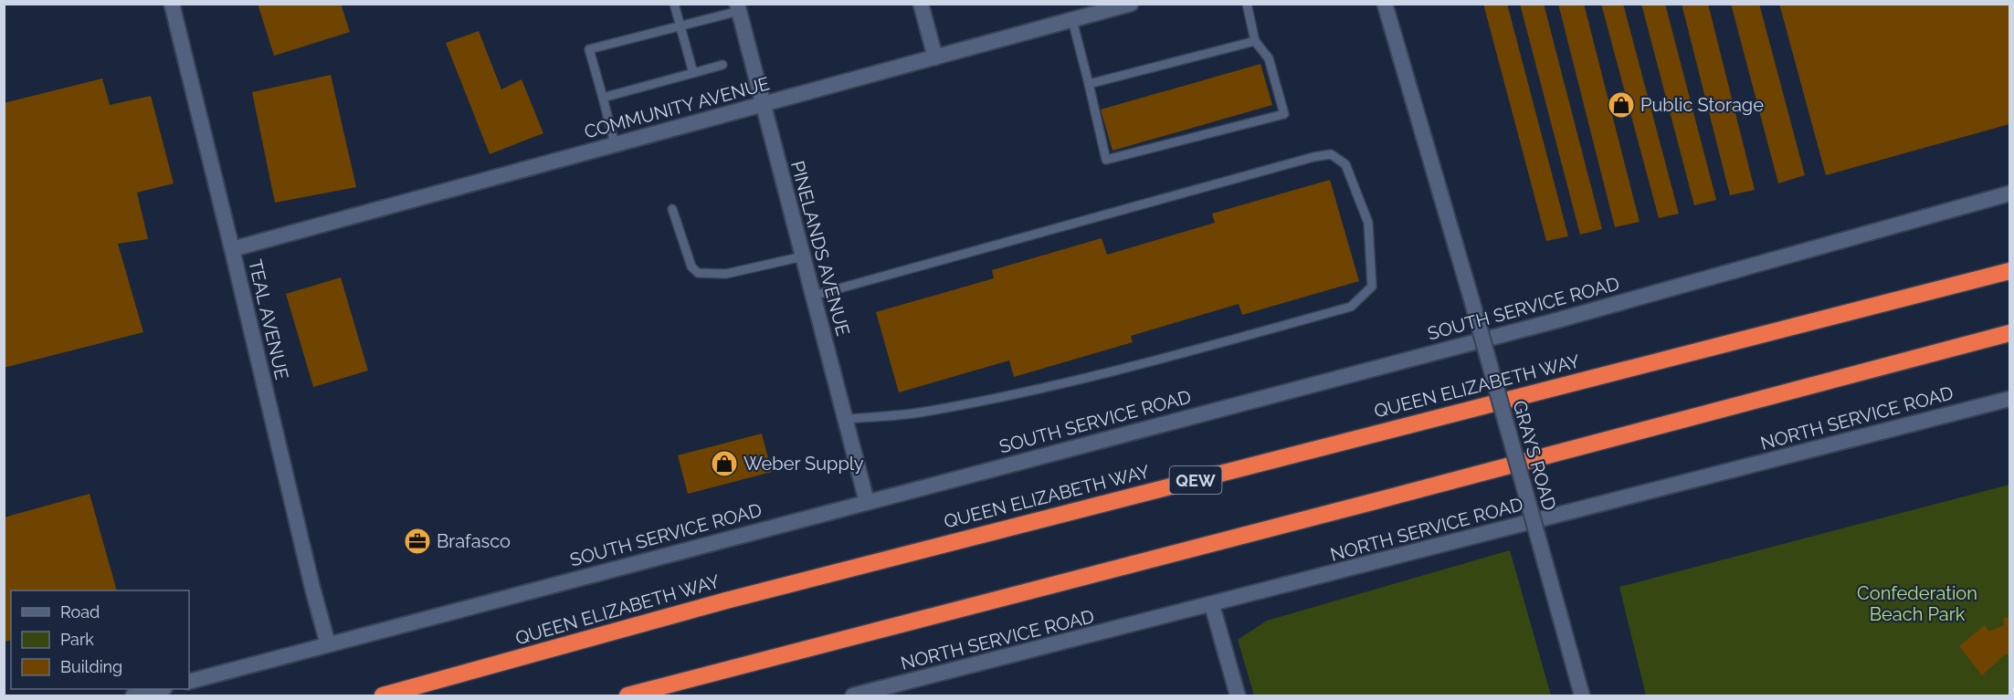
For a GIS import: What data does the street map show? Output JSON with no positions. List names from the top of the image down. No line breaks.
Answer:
{"streets":{"highway":["QUEEN ELIZABETH WAY","QEW"],"street":["COMMUNITY AVENUE","PINELANDS AVENUE","SOUTH SERVICE ROAD","TEAL AVENUE","NORTH SERVICE ROAD","GRAYS ROAD"]},"crossings":[["COMMUNITY AVENUE","PINELANDS AVENUE"],["COMMUNITY AVENUE","TEAL AVENUE"],["PINELANDS AVENUE","SOUTH SERVICE ROAD"],["SOUTH SERVICE ROAD","TEAL AVENUE"]],"parks":["Confederation Beach Park"],"places":{"shop":["Public Storage","Weber Supply"],"office":["Brafasco"]},"legend":["Road","Park","Building"]}
